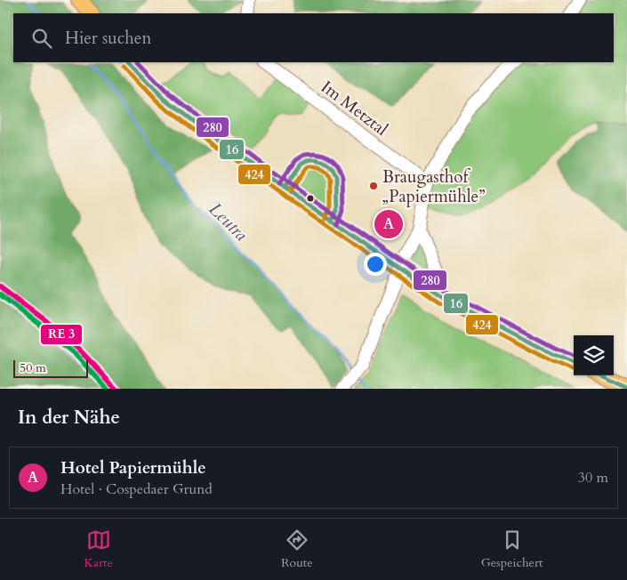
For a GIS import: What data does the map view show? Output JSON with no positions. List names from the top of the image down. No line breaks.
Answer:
{"streets":{"street":["Im Metztal"]},"water":["Leutra"],"places":["Braugasthof „Papiermühle”"],"lines":["transit line 16","transit line 280","transit line 424"],"scale_bar":"50 m","page":{"search":"Hier suchen","pins":"A","scale":"50 m","heading":"In der Nähe","list":[{"mark":"A","name":"Hotel Papiermühle","note":"Hotel · Cospedaer Grund","value":"30 m"}],"nav":["Karte","Route","Gespeichert"]}}
